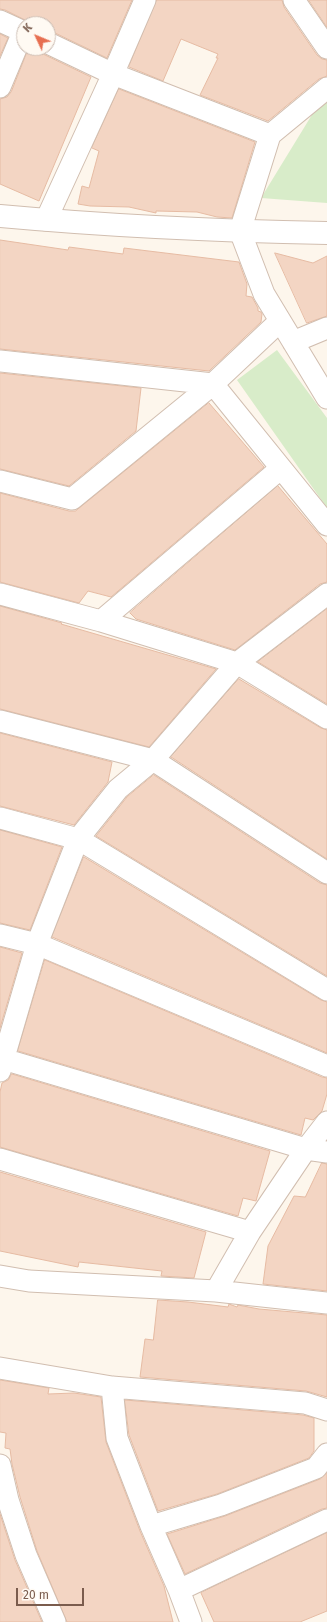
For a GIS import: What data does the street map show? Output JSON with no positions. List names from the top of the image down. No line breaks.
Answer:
{"scale_bar":"20 m","north":"top left"}
